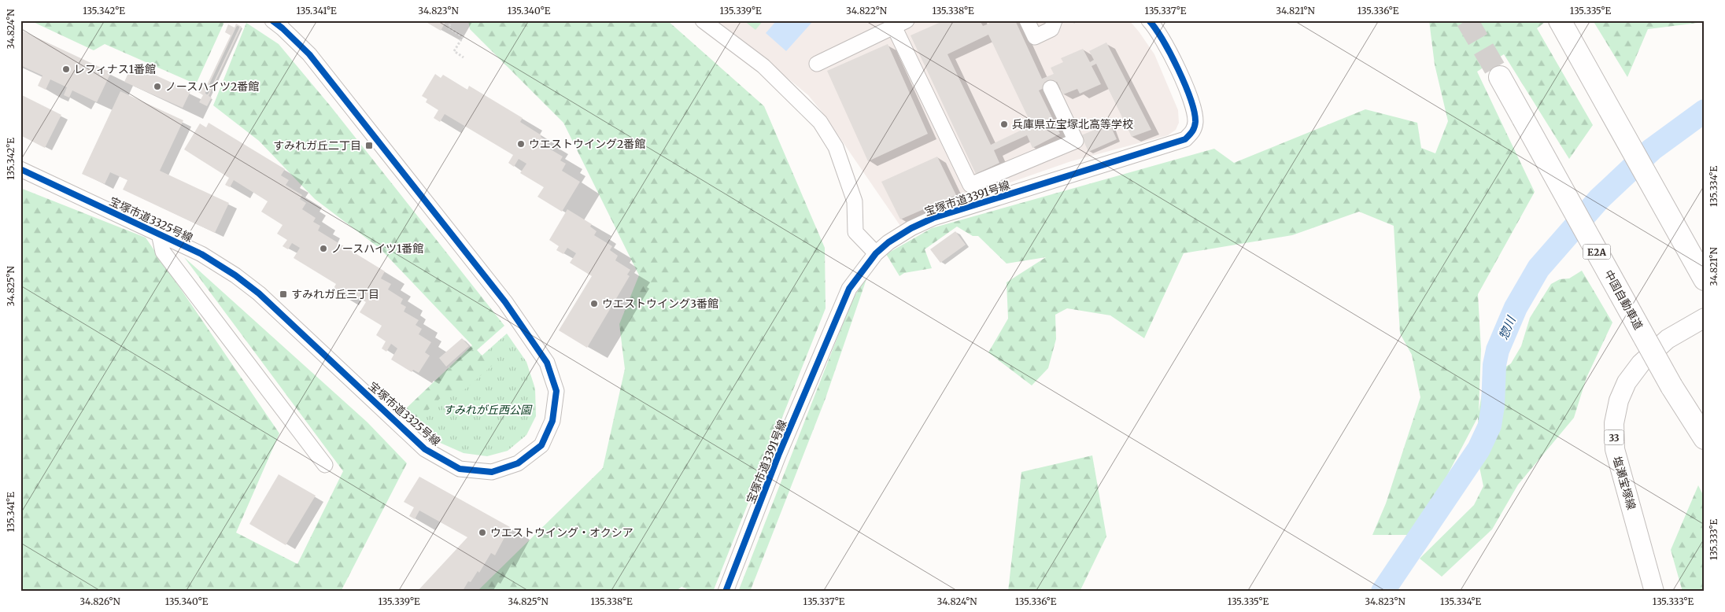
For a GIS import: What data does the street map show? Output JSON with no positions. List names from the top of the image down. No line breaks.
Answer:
{"streets":{"highway":["E2A","中国自動車道"],"main road":["33","塩瀬宝塚線"],"street":["宝塚市道3391号線","宝塚市道3325号線"]},"water":["惣川"],"parks":["すみれが丘西公園"],"places":{"other":["レフィナス1番館","ノースハイツ2番館","兵庫県立宝塚北高等学校","ウエストウイング2番館","ノースハイツ1番館","ウエストウイング3番館","ウエストウイング・オクシア"],"transit":["すみれガ丘二丁目","すみれガ丘三丁目"]},"coordinates":["135.342°E","135.341°E","34.823°N","135.340°E","135.339°E","34.822°N","135.338°E","135.337°E","34.821°N","135.336°E","135.335°E","34.824°N","135.334°E","34.825°N","135.333°E","34.826°N"]}
